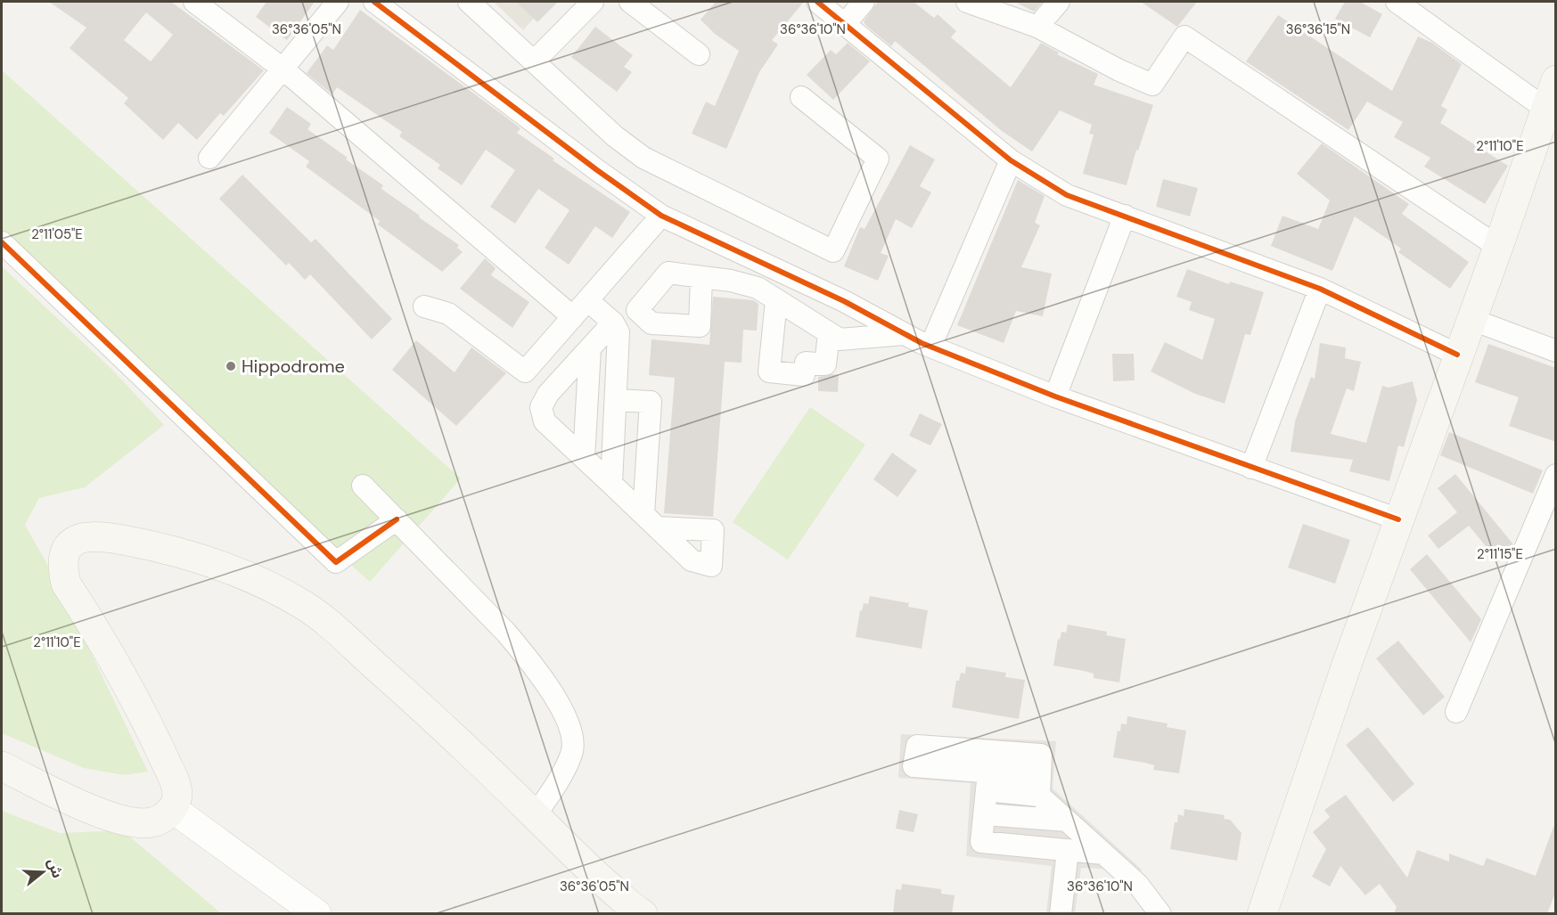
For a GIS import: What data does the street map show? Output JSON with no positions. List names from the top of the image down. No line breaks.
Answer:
{"places":["Hippodrome"],"north":"right","coordinates":["36°36'05\"N","36°36'10\"N","36°36'15\"N","2°11'10\"E","2°11'05\"E","2°11'15\"E"]}
